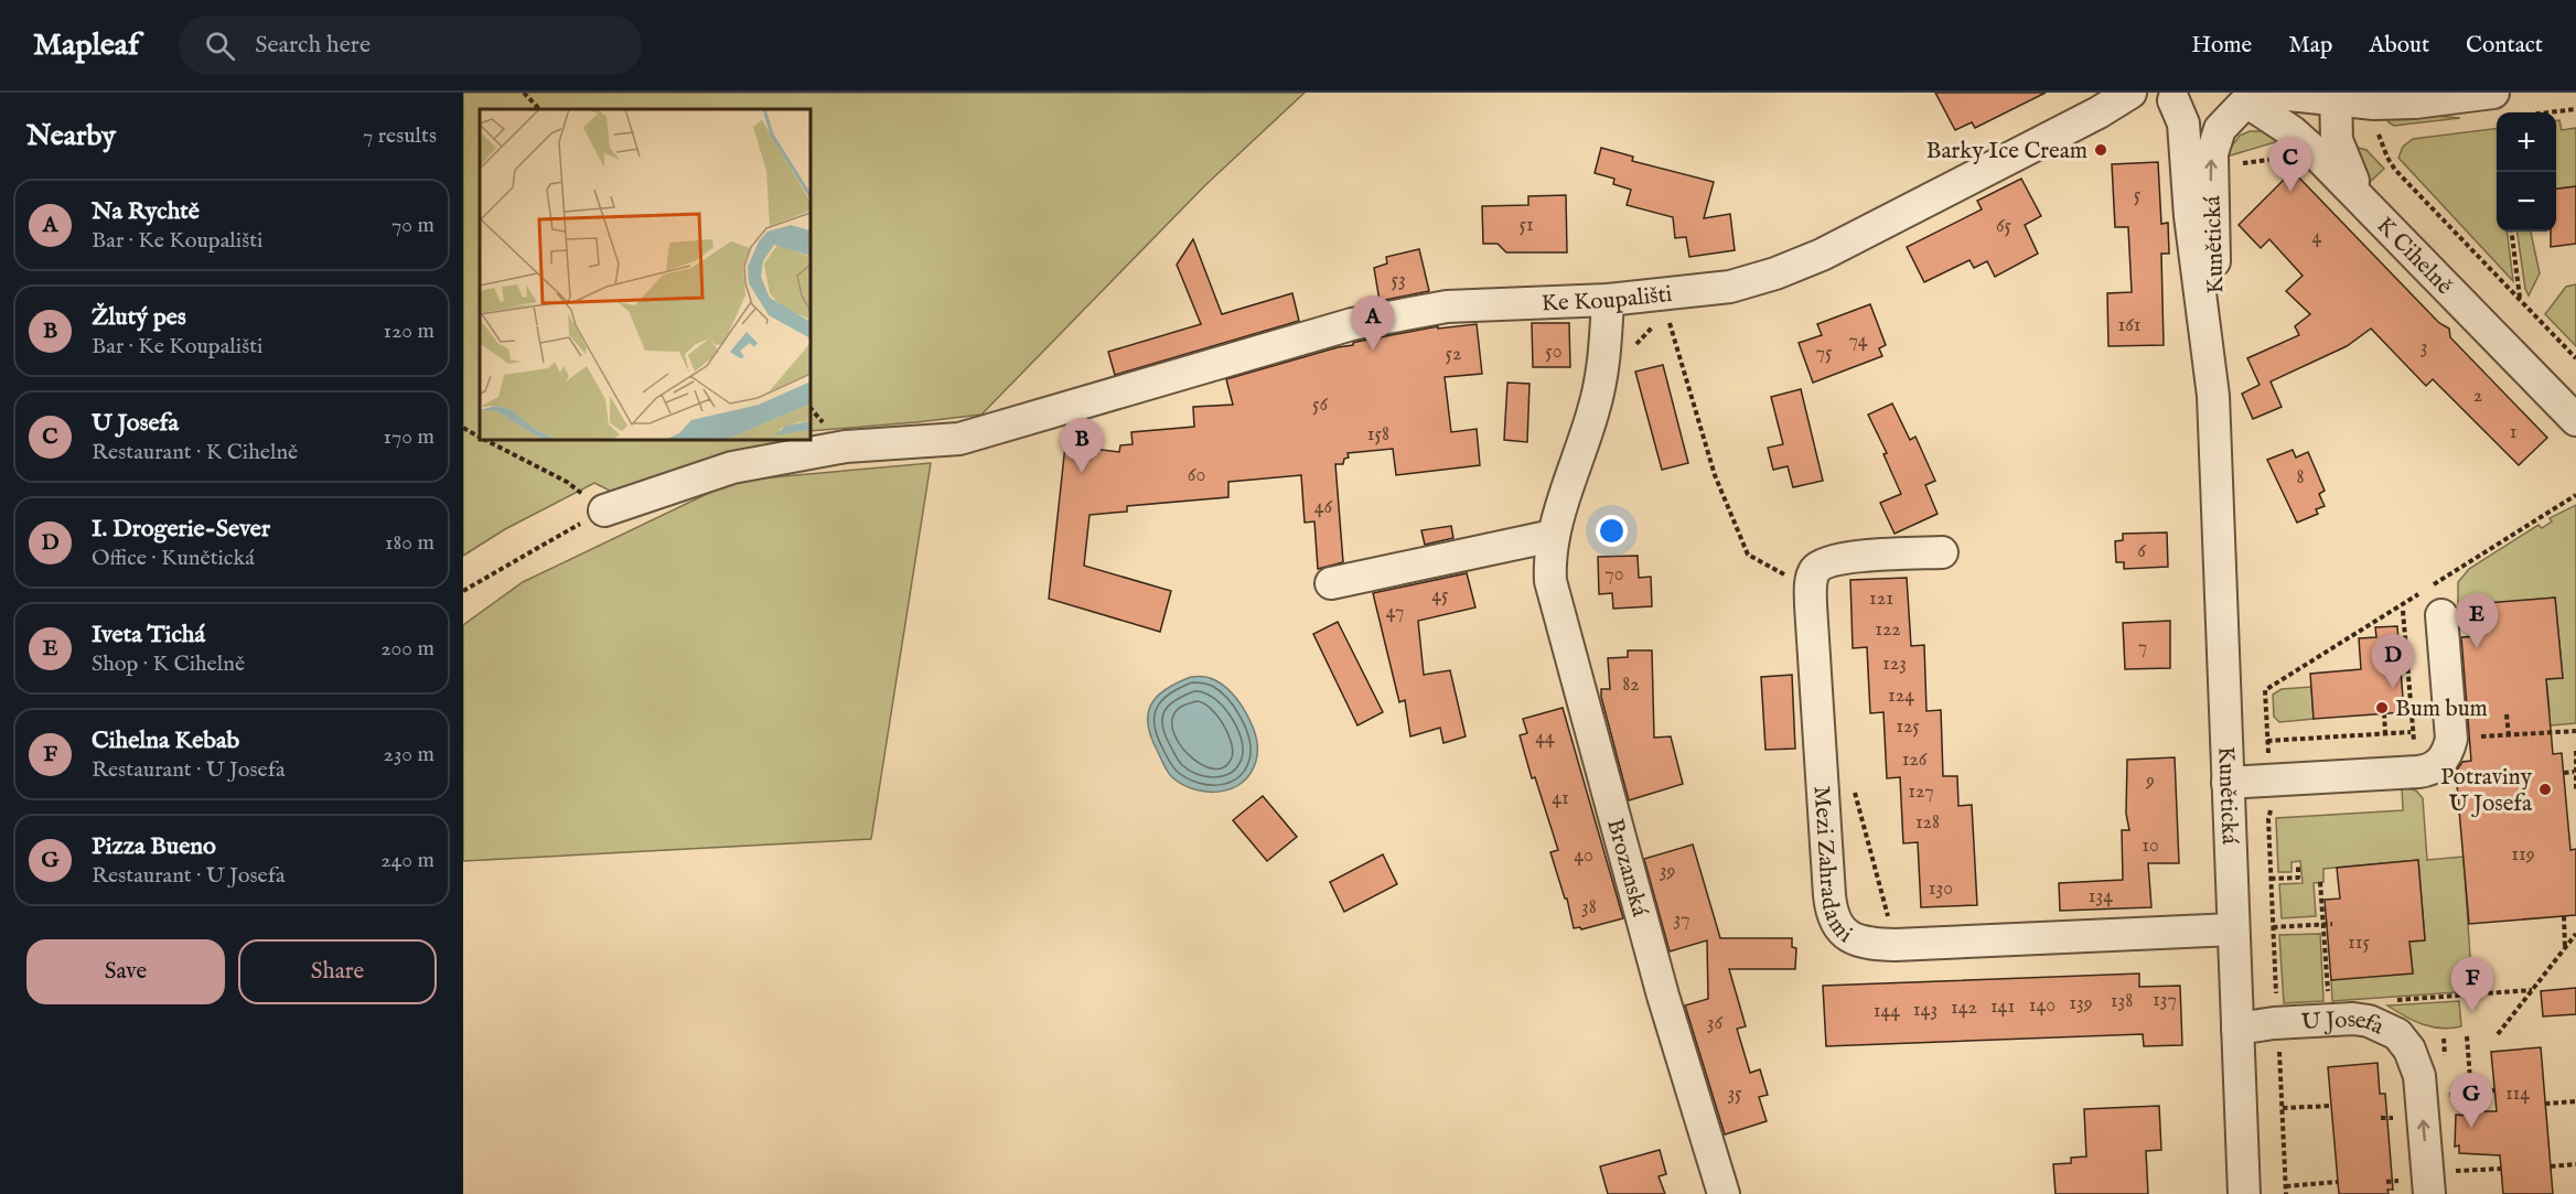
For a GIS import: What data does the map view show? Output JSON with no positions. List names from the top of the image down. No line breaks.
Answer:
{"streets":{"street":["Kunětická","K Cihelně","Ke Koupališti","Mezi Zahradami","Brozanská","U Josefa"]},"crossings":[["Kunětická","K Cihelně"],["Kunětická","Ke Koupališti"],["Kunětická","Mezi Zahradami"],["Kunětická","U Josefa"],["Ke Koupališti","Brozanská"]],"places":["Barky Ice Cream","Bum bum","Potraviny U Josefa"],"house_numbers":["5","51","65","4","53","161","74","3","50","75","52","2","56","1","158","60","8","46","6","70","45","121","47","122","7","123","82","124","125","44","126","9","127","41","128","10","119","40","39","130","134","38","37","115","137","138","139","140","141","142","143","144","36","35","114"],"page":{"header":"Mapleaf","search":"Search here","nav":["Home","Map","About","Contact"],"heading":["Nearby","7 results"],"map_buttons":["+","−"],"pins":["C","A","B","E","D","F","G"],"list":[{"mark":"A","name":"Na Rychtě","note":"Bar · Ke Koupališti","value":"70 m"},{"mark":"B","name":"Žlutý pes","note":"Bar · Ke Koupališti","value":"120 m"},{"mark":"C","name":"U Josefa","note":"Restaurant · K Cihelně","value":"170 m"},{"mark":"D","name":"I. Drogerie-Sever","note":"Office · Kunětická","value":"180 m"},{"mark":"E","name":"Iveta Tichá","note":"Shop · K Cihelně","value":"200 m"},{"mark":"F","name":"Cihelna Kebab","note":"Restaurant · U Josefa","value":"230 m"},{"mark":"G","name":"Pizza Bueno","note":"Restaurant · U Josefa","value":"240 m"}],"buttons":["Save","Share"]}}
